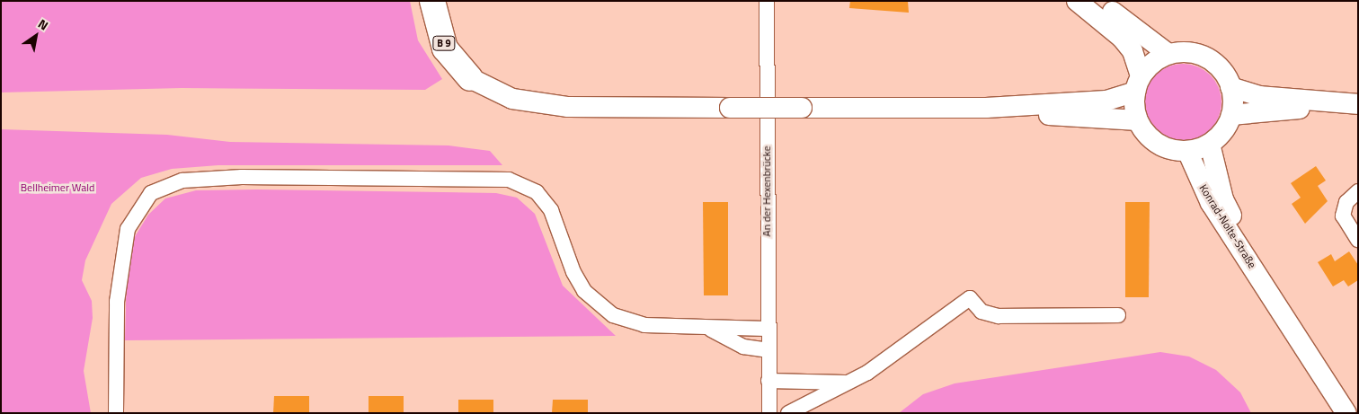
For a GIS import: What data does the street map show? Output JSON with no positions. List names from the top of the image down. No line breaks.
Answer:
{"streets":{"highway":["B 9"],"main road":["Konrad-Nolte-Straße"],"street":["An der Hexenbrücke"]},"crossings":[["B 9","Konrad-Nolte-Straße"]],"parks":["Bellheimer Wald"],"north":"top right"}
